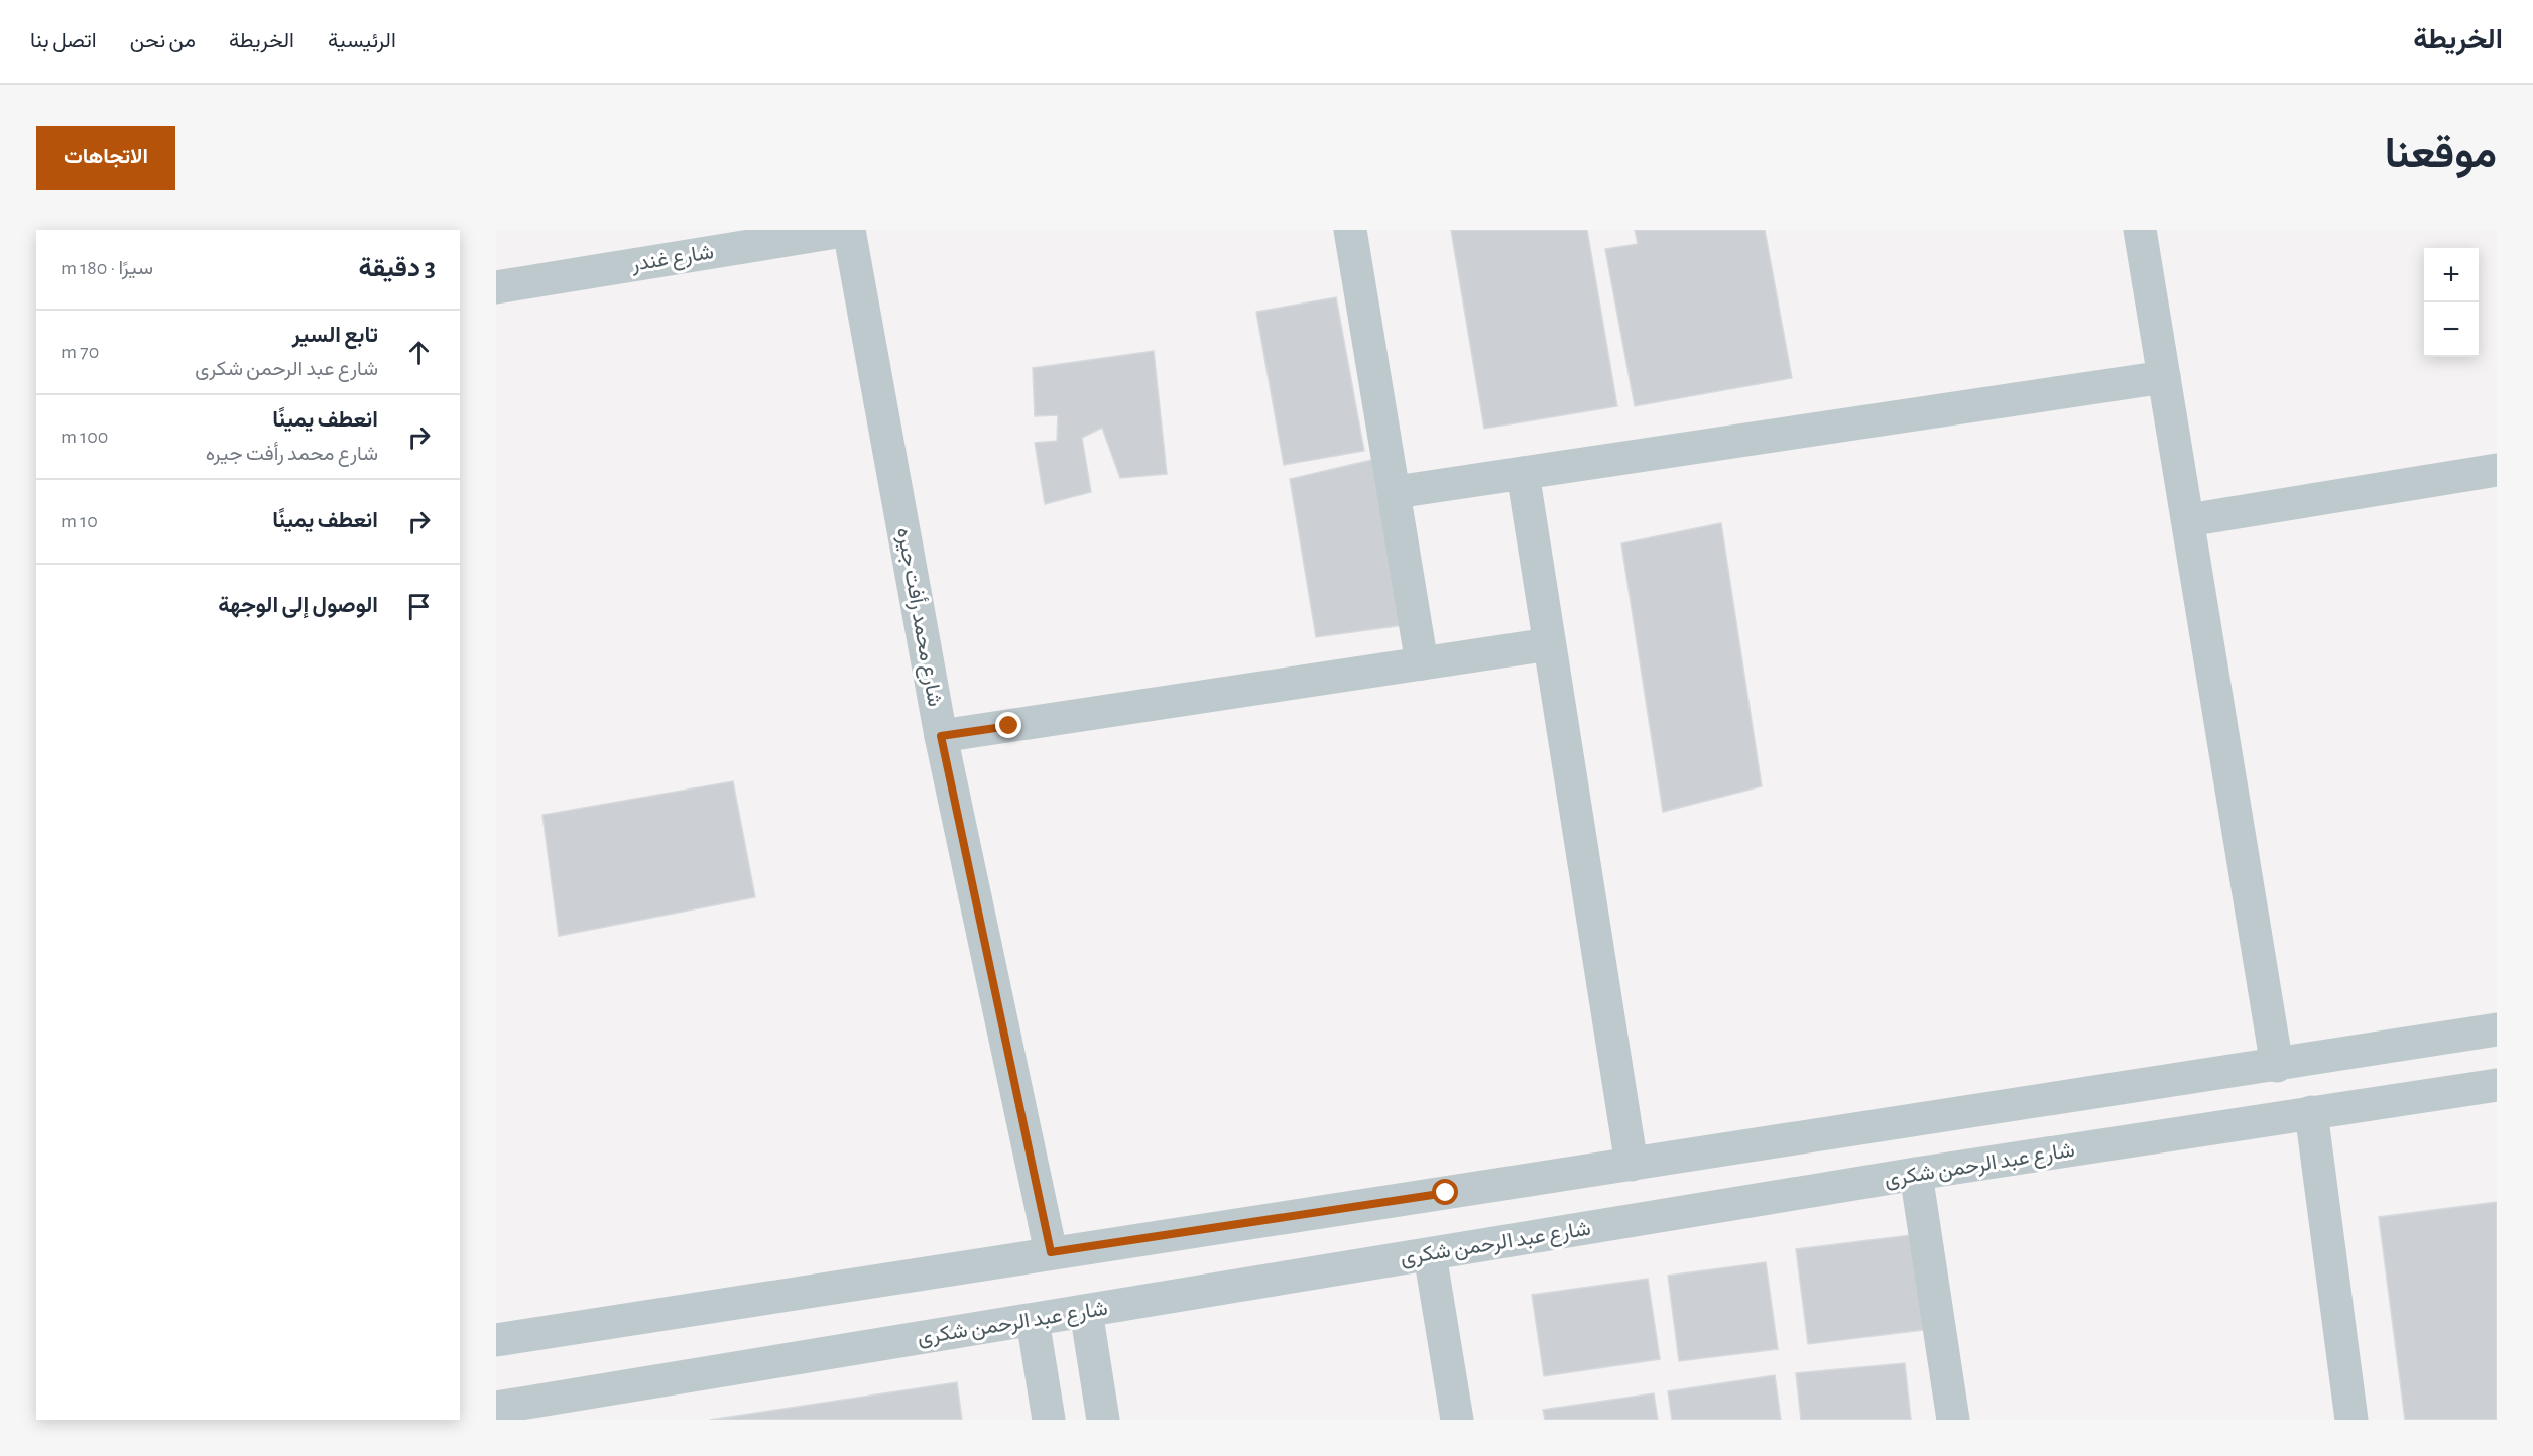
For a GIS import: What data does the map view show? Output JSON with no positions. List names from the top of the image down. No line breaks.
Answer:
{"streets":{"street":["شارع غندر","شارع محمد رأفت جيره","شارع عبد الرحمن شكرى"]},"crossings":[["شارع غندر","شارع محمد رأفت جيره"]],"page":{"header":"الخريطة","nav":["الرئيسية","الخريطة","من نحن","اتصل بنا"],"title":"موقعنا","buttons":"الاتجاهات","heading":["3 دقيقة","سيرًا · 180 m"],"map_buttons":["+","−"],"list":[["تابع السير","شارع عبد الرحمن شكرى","70 m"],["انعطف يمينًا","شارع محمد رأفت جيره","100 m"],["انعطف يمينًا","10 m"],"الوصول إلى الوجهة"]}}
